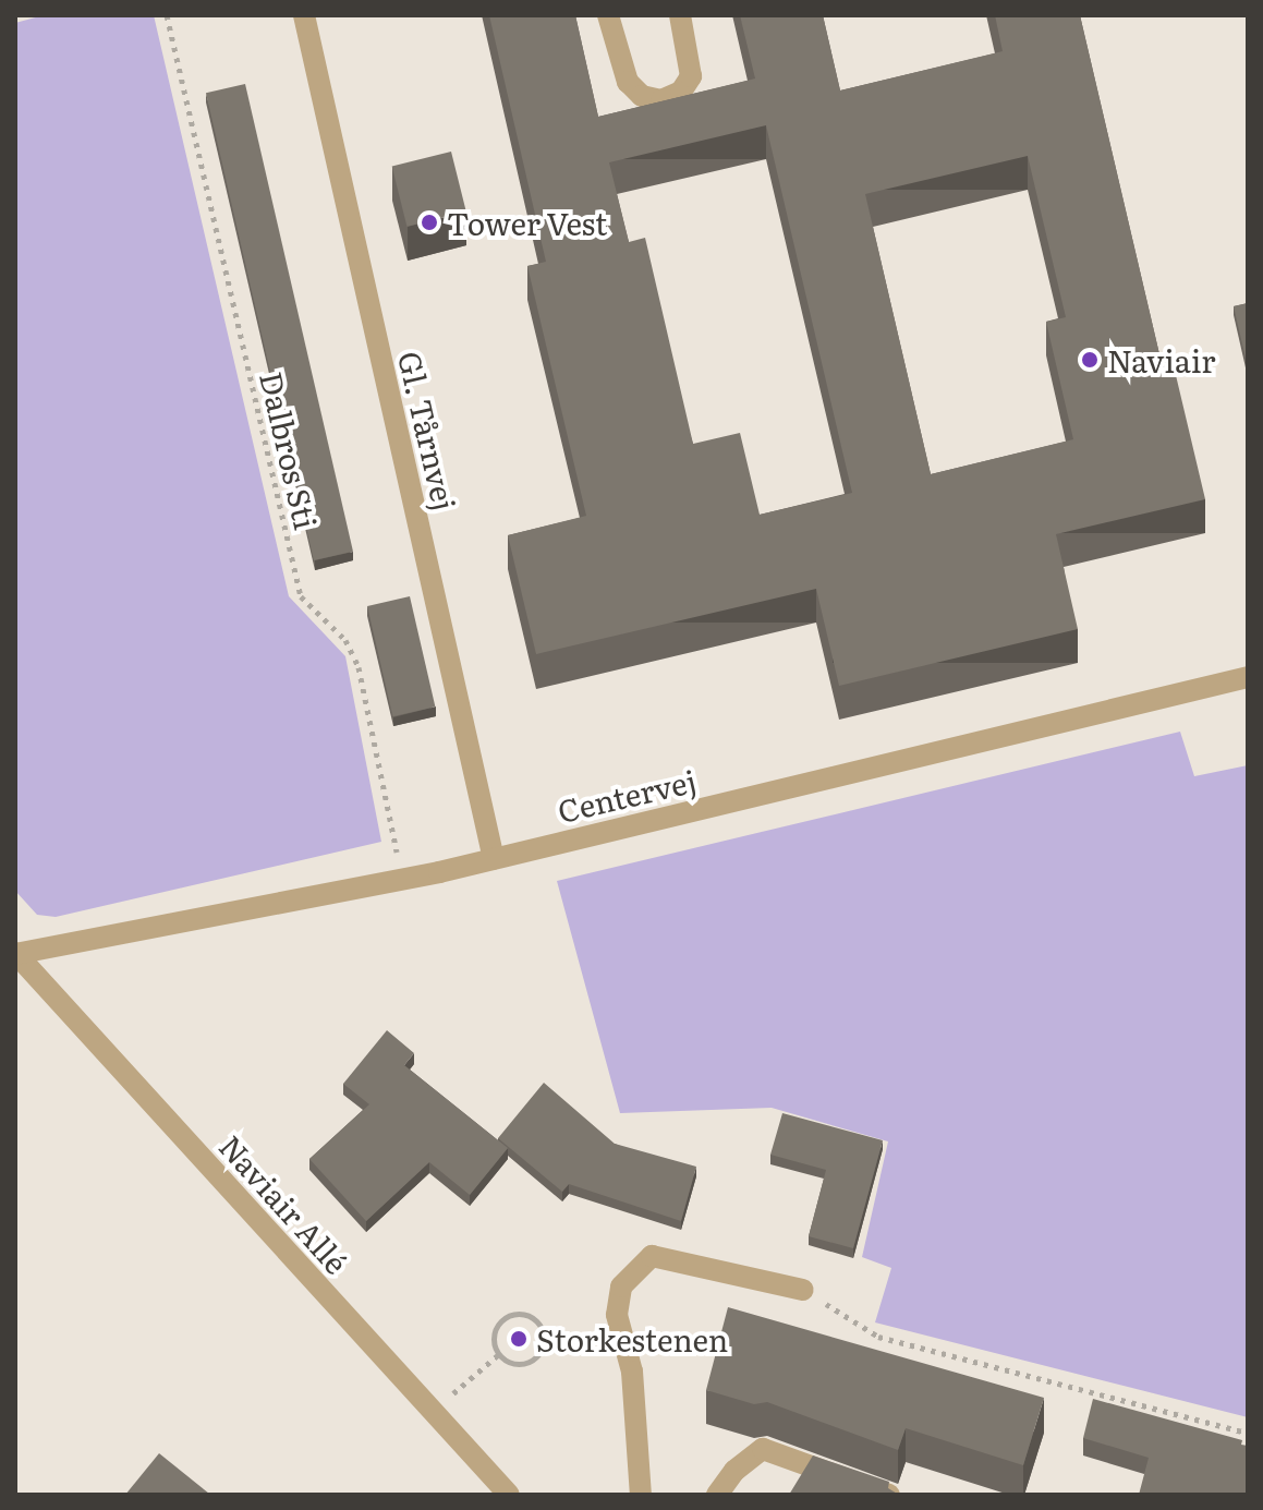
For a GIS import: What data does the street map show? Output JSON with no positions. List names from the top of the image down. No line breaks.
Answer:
{"streets":{"street":["Gl. Tårnvej","Centervej","Naviair Allé"],"path":["Dalbros Sti"]},"crossings":[["Gl. Tårnvej","Centervej"],["Dalbros Sti","Centervej"],["Centervej","Naviair Allé"]],"places":["Tower Vest","Naviair","Storkestenen"]}
